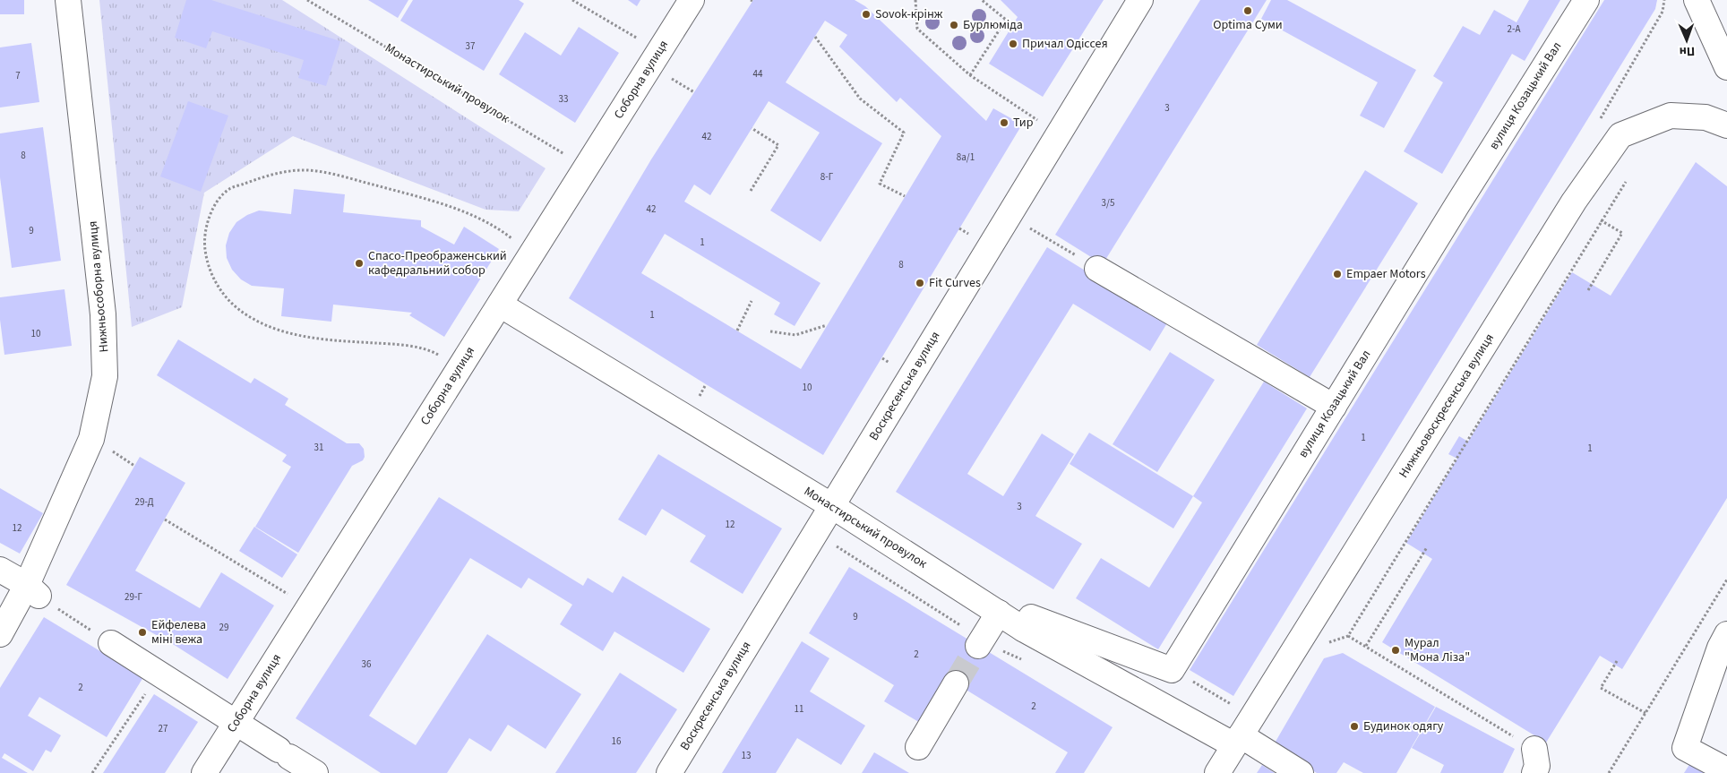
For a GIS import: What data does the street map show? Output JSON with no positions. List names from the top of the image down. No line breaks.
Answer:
{"streets":{"street":["Соборна вулиця","Монастирський провулок","вулиця Козацький Вал","Нижньособорна вулиця","Воскресенська вулиця","Нижньовоскресенська вулиця"]},"crossings":[["Соборна вулиця","Монастирський провулок"],["Монастирський провулок","Воскресенська вулиця"],["Монастирський провулок","Нижньовоскресенська вулиця"]],"places":["Optima Суми","Sovok-крінж","Бурлюміда","Причал Одіссея","Тир","Спасо-Преображенський кафедральний собор","Empaer Motors","Fit Curves","Ейфелева міні вежа","Мурал \"Мона Ліза\"","Будинок одягу"],"house_numbers":["2-А","37","44","7","33","3","42","8","8а/1","8-Г","3/5","42","9","1","8","1","10","10","1","31","1","29-Д","3","12","12","29-Г","9","29","2","36","2","2","11","27","16","13"],"north":"bottom"}
